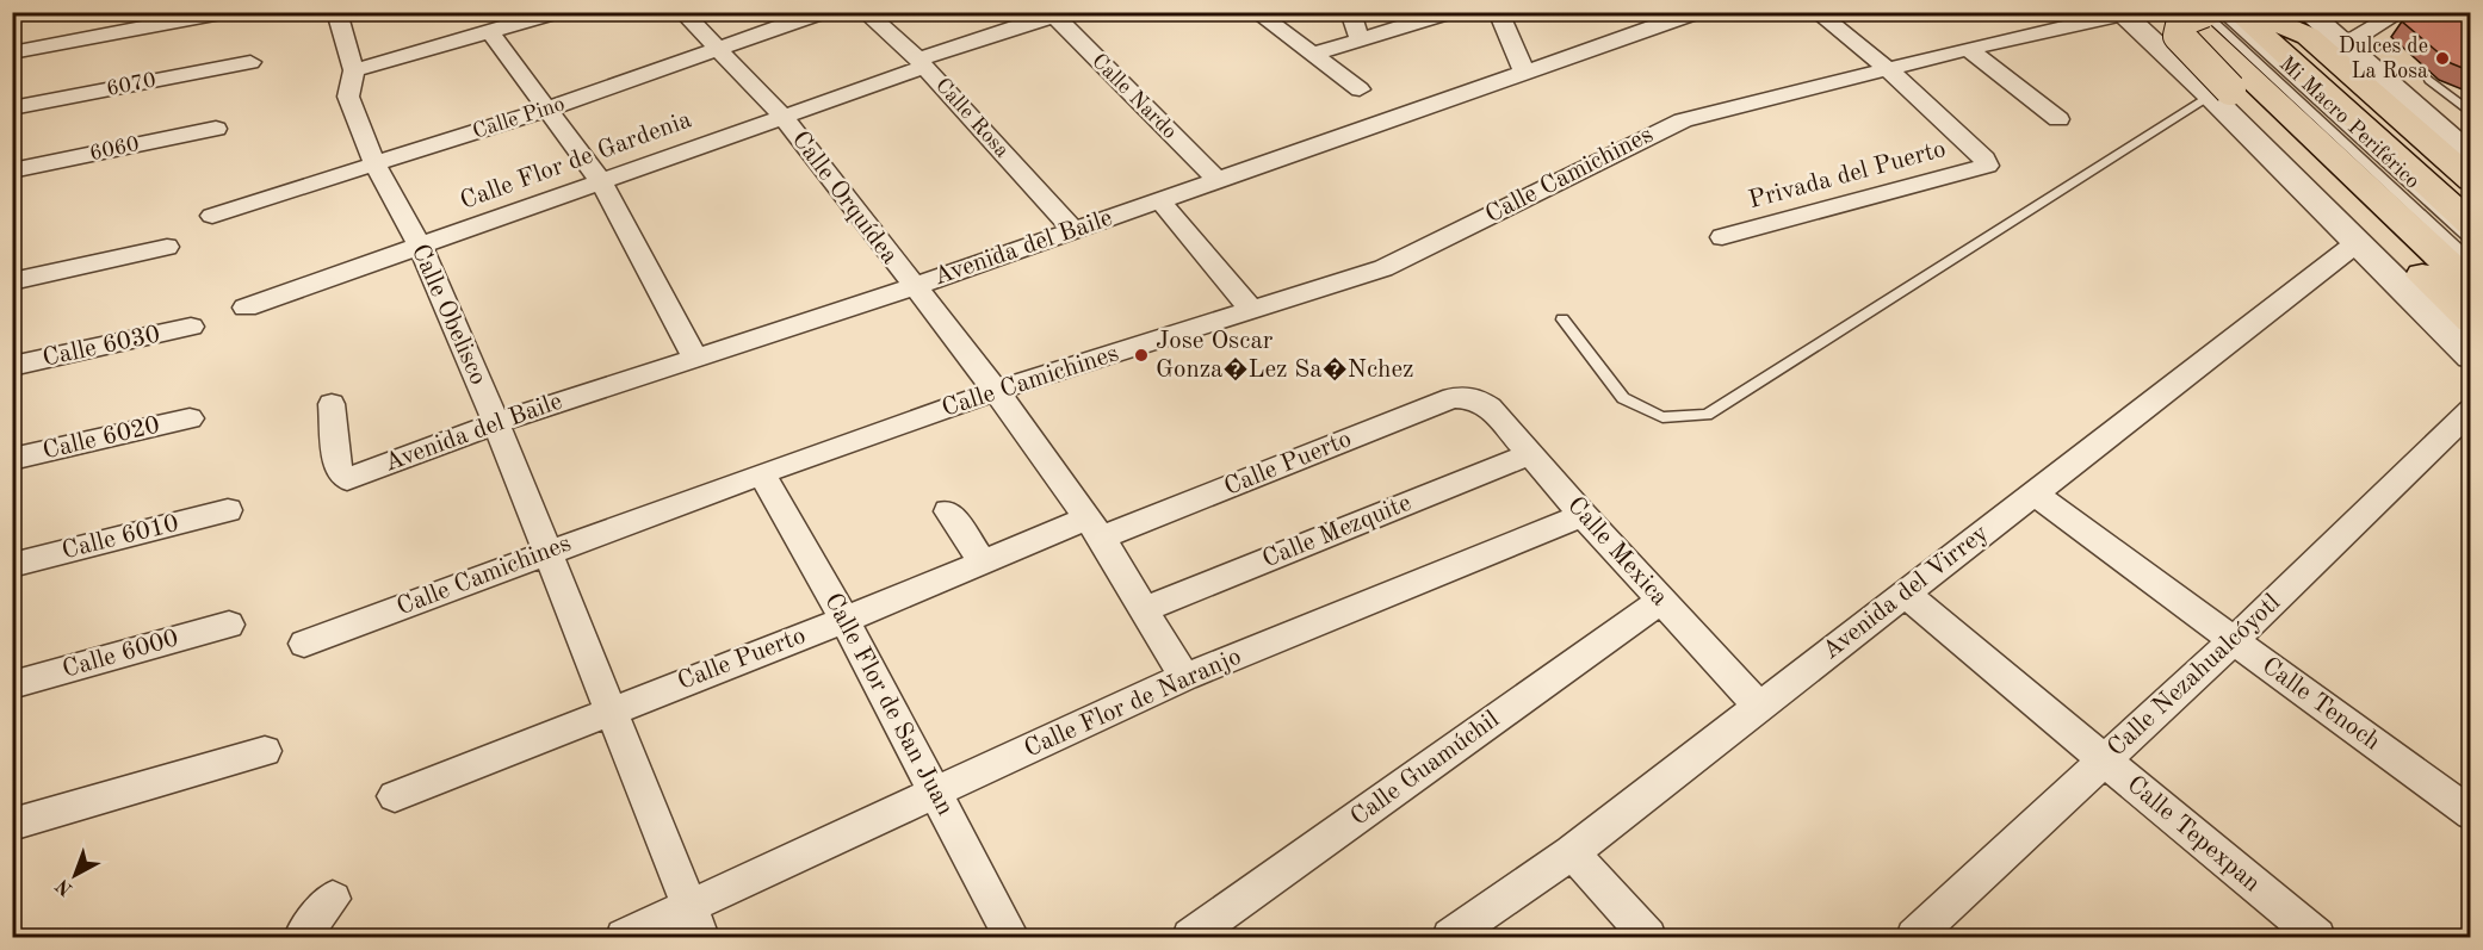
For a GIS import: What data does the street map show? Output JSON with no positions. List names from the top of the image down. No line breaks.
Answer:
{"streets":{"street":["6070","Calle Nardo","Calle Pino","Calle Rosa","6060","Calle Flor de Gardenia","Calle Camichines","Privada del Puerto","Calle Orquídea","Avenida del Baile","Calle Obelisco","Calle 6030","Calle 6020","Calle Puerto","Calle Mezquite","Calle 6010","Calle Mexica","Avenida del Virrey","Calle 6000","Calle Nezahualcóyotl","Calle Flor de Naranjo","Calle Flor de San Juan","Calle Tenoch","Calle Guamúchil","Calle Tepexpan"],"lane":["Mi Macro Periférico"]},"crossings":[["Calle Nardo","Calle Flor de Gardenia"],["Calle Nardo","Avenida del Baile"],["Calle Pino","Calle Orquídea"],["Calle Pino","Calle Obelisco"],["Calle Rosa","Calle Flor de Gardenia"],["Calle Rosa","Avenida del Baile"],["Calle Flor de Gardenia","Calle Orquídea"],["Calle Flor de Gardenia","Calle Obelisco"],["Calle Camichines","Privada del Puerto"],["Calle Camichines","Calle Orquídea"],["Calle Camichines","Calle Obelisco"],["Calle Camichines","Calle Flor de San Juan"],["Calle Orquídea","Avenida del Baile"],["Calle Orquídea","Calle Puerto"],["Calle Orquídea","Calle Mezquite"],["Calle Orquídea","Calle Flor de Naranjo"],["Avenida del Baile","Calle Obelisco"],["Calle Obelisco","Calle Puerto"],["Calle Obelisco","Calle Flor de Naranjo"],["Calle Puerto","Calle Mexica"],["Calle Puerto","Calle Flor de San Juan"],["Calle Mezquite","Calle Mexica"],["Calle Mexica","Avenida del Virrey"],["Calle Mexica","Calle Flor de Naranjo"],["Calle Mexica","Calle Guamúchil"],["Avenida del Virrey","Calle Tenoch"],["Avenida del Virrey","Calle Tepexpan"],["Calle Nezahualcóyotl","Calle Tenoch"],["Calle Nezahualcóyotl","Calle Tepexpan"],["Calle Flor de Naranjo","Calle Flor de San Juan"]],"places":["Dulces de La Rosa","Jose Oscar Gonza�Lez Sa�Nchez"],"north":"bottom left"}
